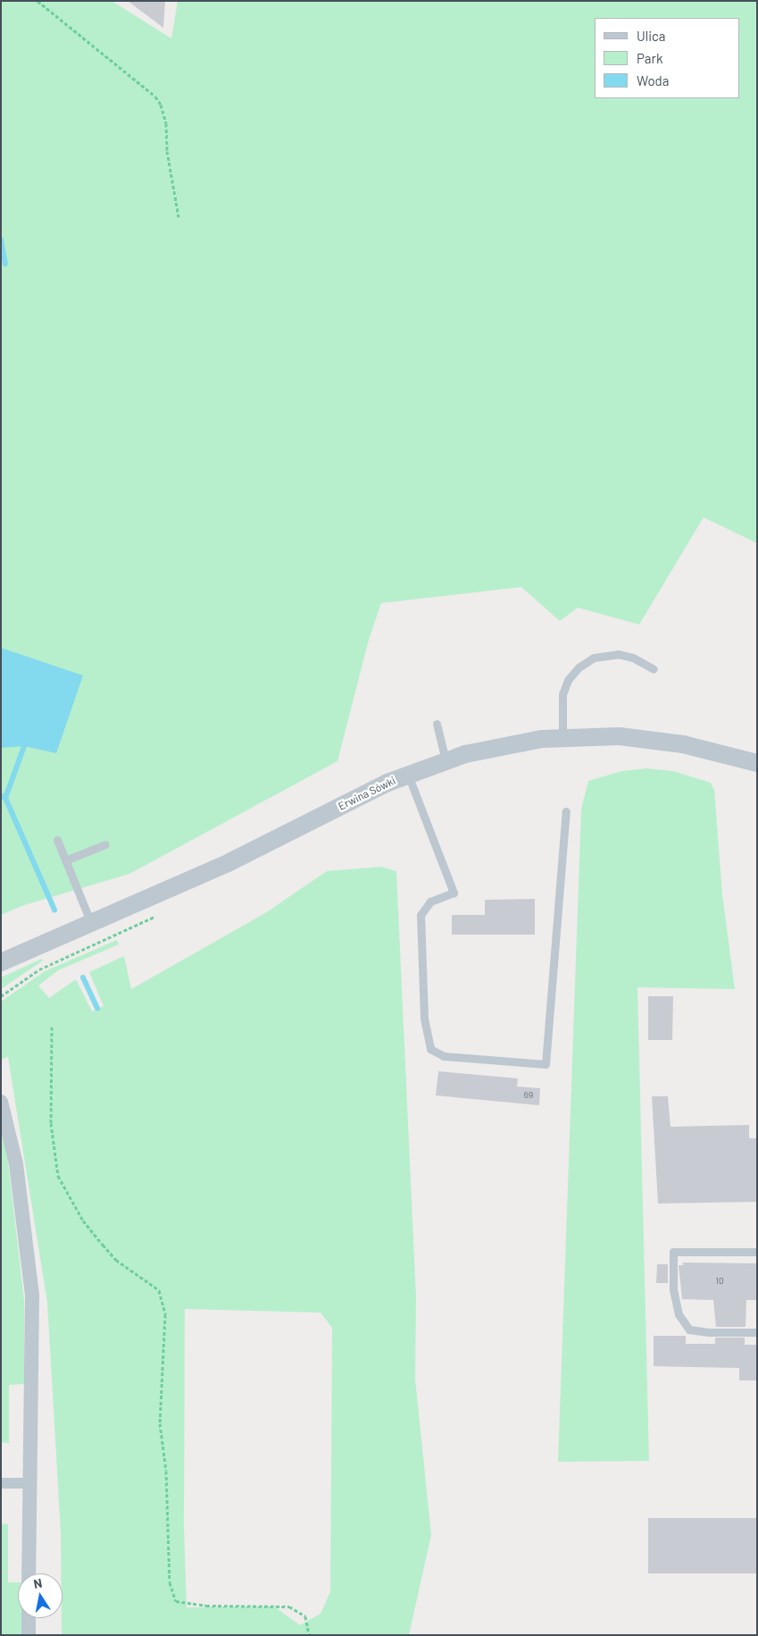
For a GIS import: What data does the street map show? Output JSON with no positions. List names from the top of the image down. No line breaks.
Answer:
{"streets":{"street":["Erwina Sówki"]},"house_numbers":["69","10"],"legend":["Ulica","Park","Woda"],"north":"top"}
